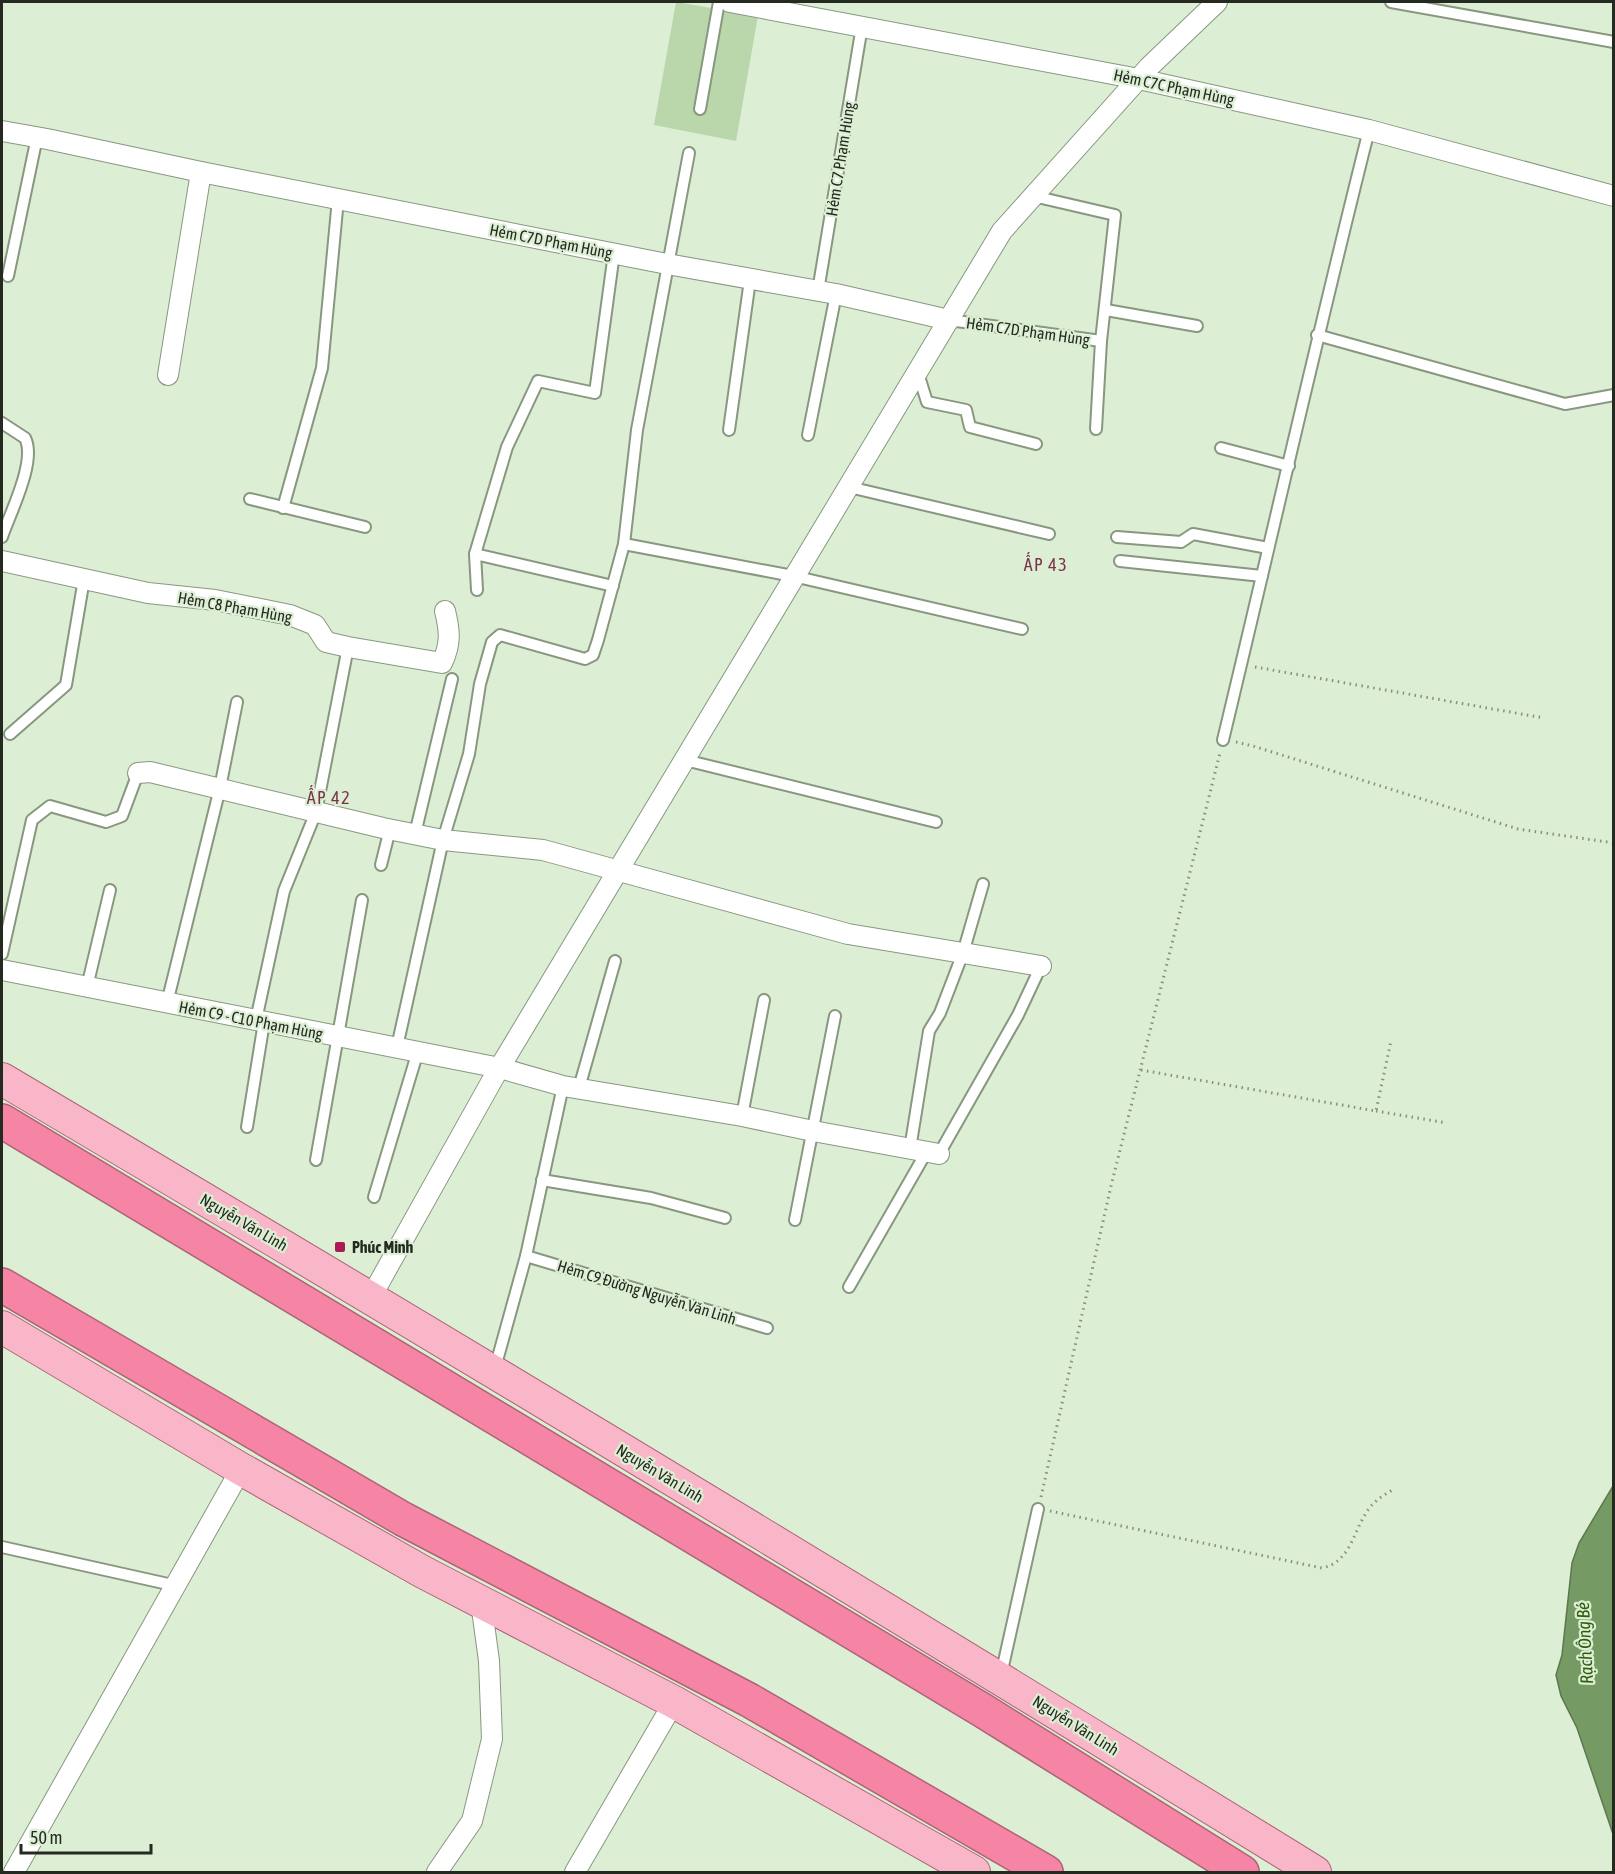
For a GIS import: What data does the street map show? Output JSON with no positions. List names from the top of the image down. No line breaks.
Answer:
{"streets":{"main road":["Nguyễn Văn Linh"],"street":["Hẻm C7C Phạm Hùng","Hẻm C7D Phạm Hùng","Hẻm C8 Phạm Hùng","Hẻm C9 - C10 Phạm Hùng"],"lane":["Hẻm C7 Phạm Hùng","Hẻm C9 Đường Nguyễn Văn Linh"]},"crossings":[["Hẻm C7C Phạm Hùng","Hẻm C7 Phạm Hùng"],["Hẻm C7 Phạm Hùng","Hẻm C7D Phạm Hùng"]],"districts":["ẤP 43","ẤP 42"],"water":["Rạch Ông Bé"],"places":{"transit":["Phúc Minh"]},"scale_bar":"50 m"}
